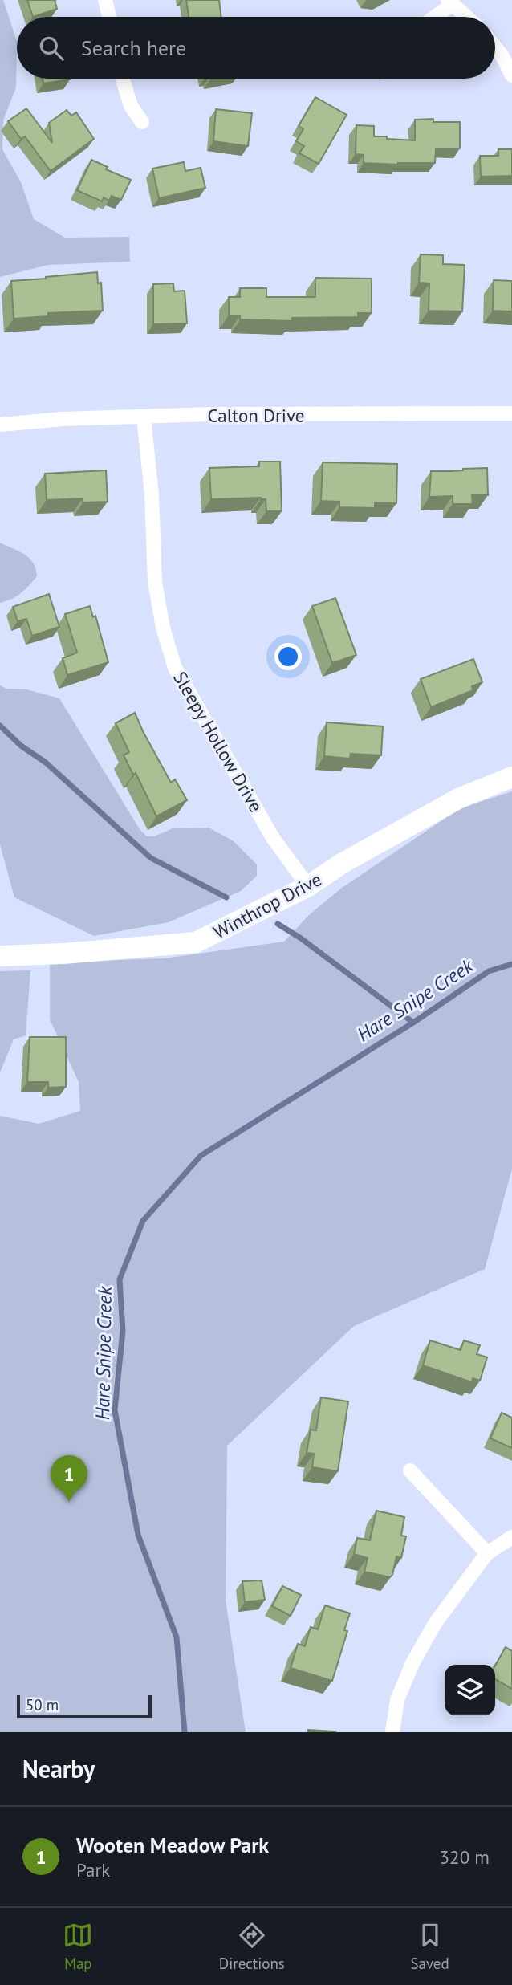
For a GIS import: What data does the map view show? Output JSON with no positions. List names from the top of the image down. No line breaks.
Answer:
{"streets":{"street":["Calton Drive","Sleepy Hollow Drive","Winthrop Drive"]},"crossings":[["Calton Drive","Sleepy Hollow Drive"],["Sleepy Hollow Drive","Winthrop Drive"]],"water":["Hare Snipe Creek"],"scale_bar":"50 m","page":{"search":"Search here","pins":"1","scale":"50 m","heading":"Nearby","list":[{"mark":"1","name":"Wooten Meadow Park","note":"Park","value":"320 m"}],"nav":["Map","Directions","Saved"]}}
